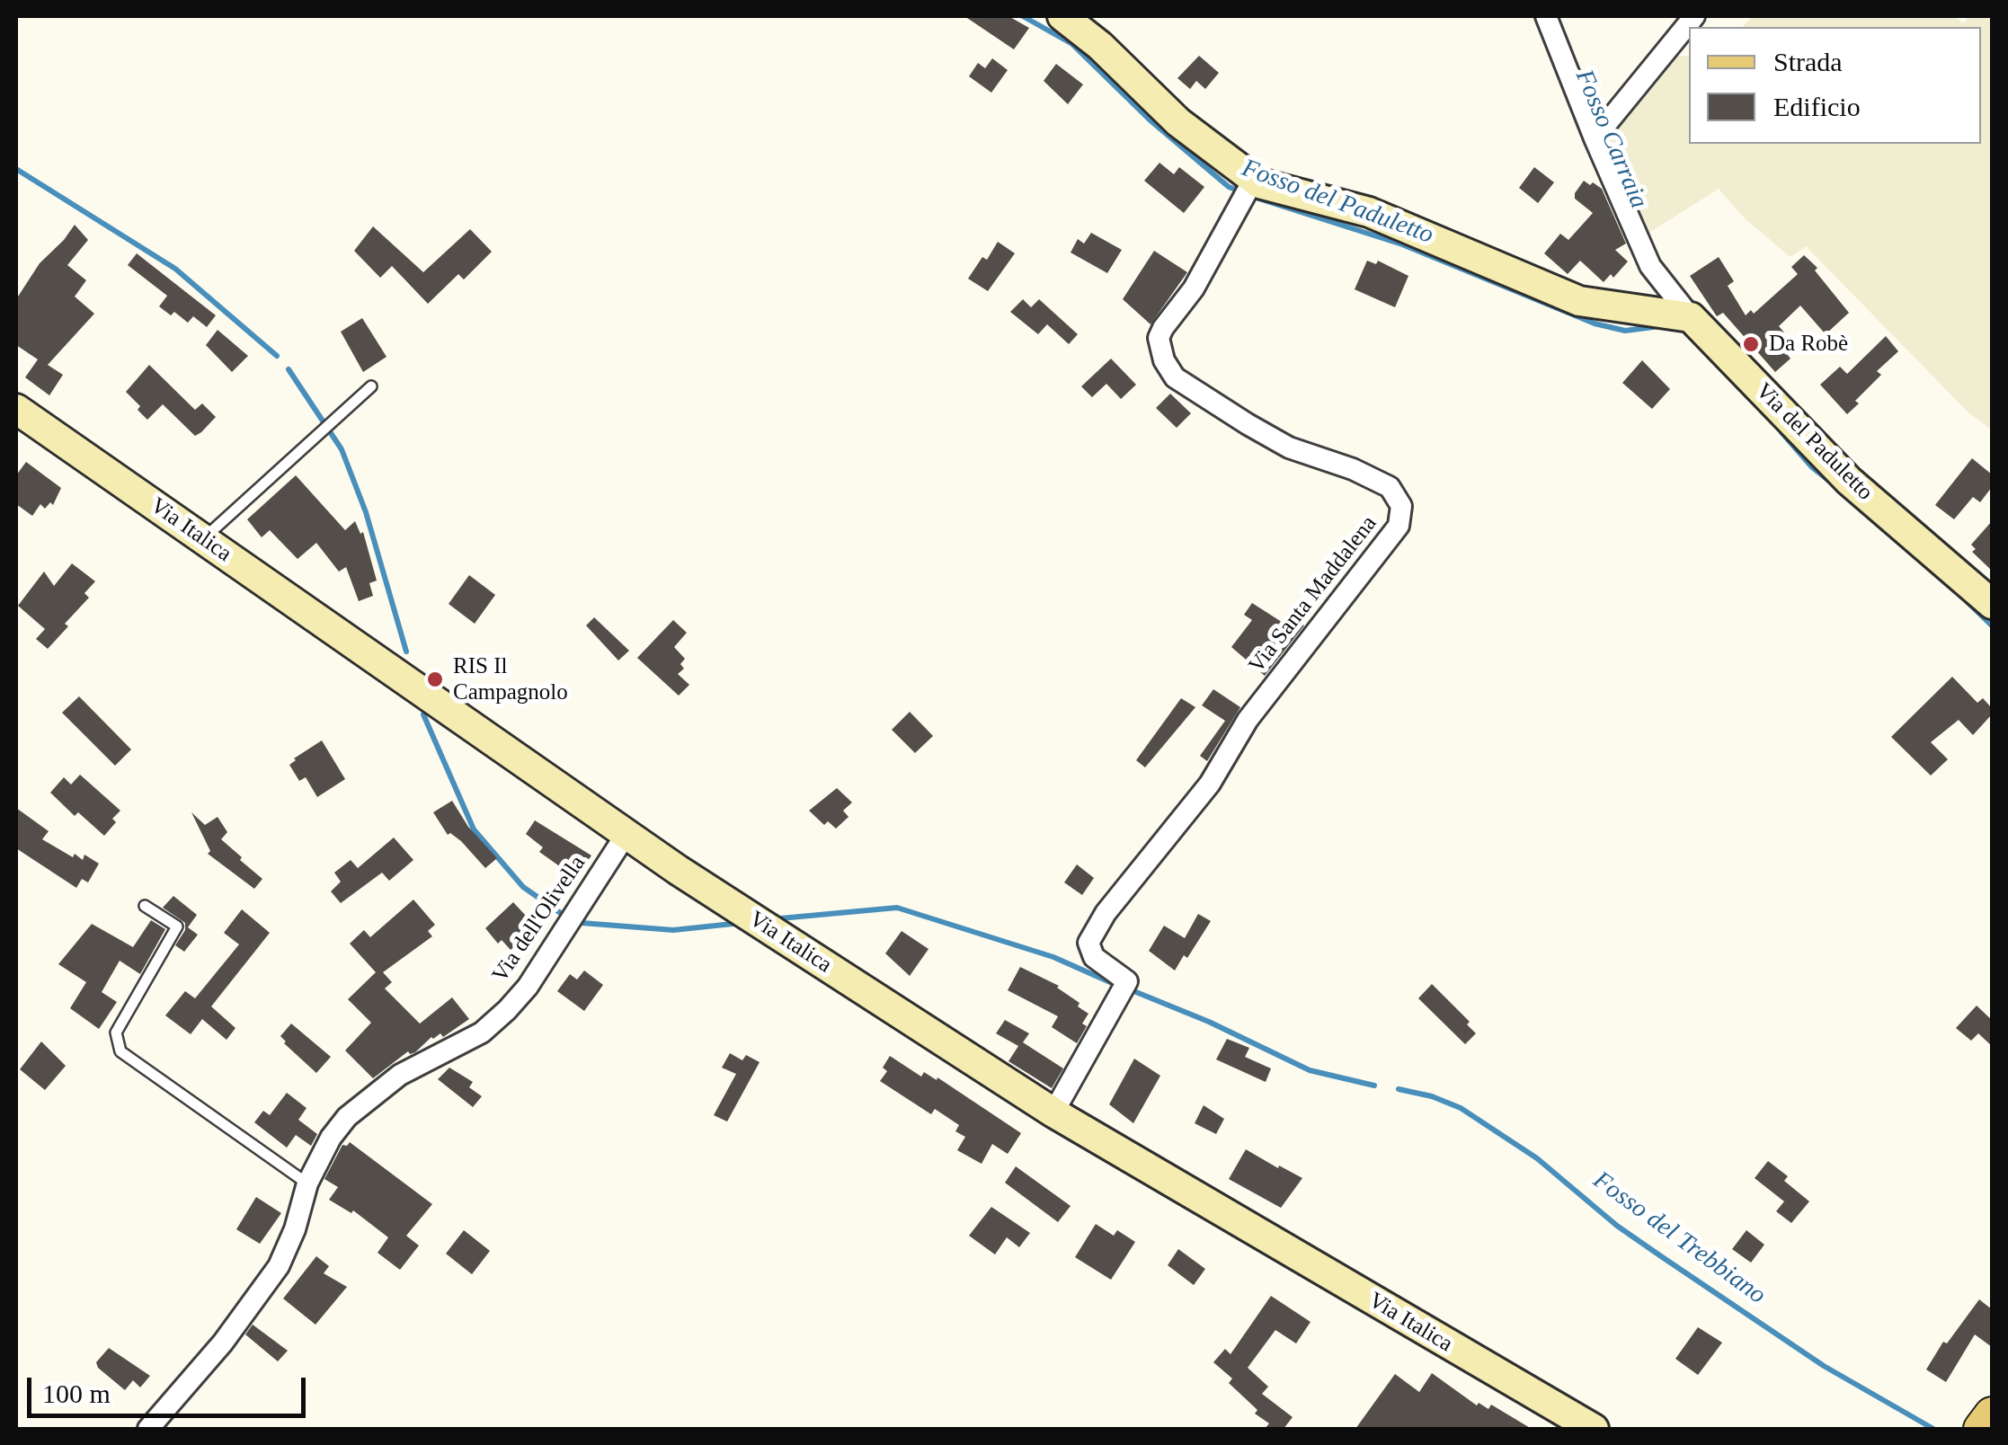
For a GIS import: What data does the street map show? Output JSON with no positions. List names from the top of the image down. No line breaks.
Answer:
{"streets":{"main road":["Via del Paduletto","Via Italica"],"street":["Via Santa Maddalena","Via dell'Olivella"]},"crossings":[["Via Italica","Via Santa Maddalena"],["Via Italica","Via dell'Olivella"]],"water":["Fosso Carraia","Fosso del Paduletto","Fosso del Trebbiano"],"places":["Da Robè","RIS Il Campagnolo"],"legend":["Strada","Edificio"],"scale_bar":"100 m"}
